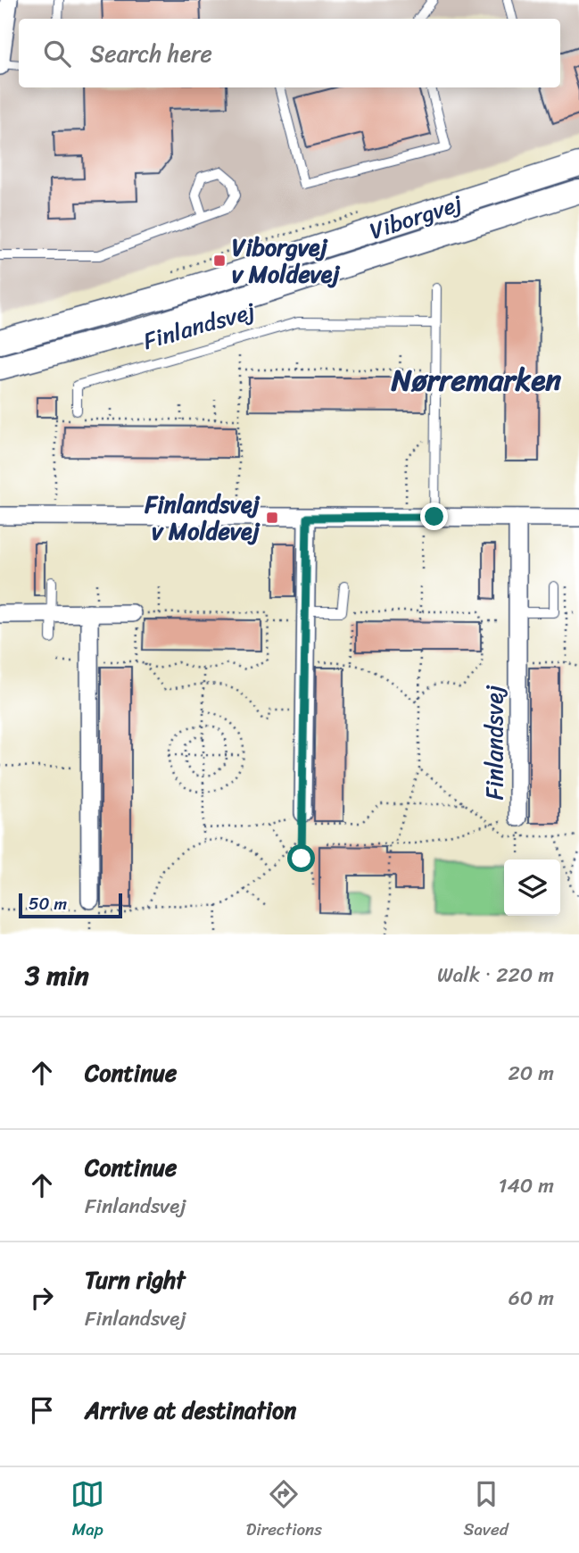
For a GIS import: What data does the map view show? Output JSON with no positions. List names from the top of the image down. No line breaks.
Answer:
{"streets":{"street":["Viborgvej","Finlandsvej"]},"districts":["Nørremarken"],"places":{"transit":["Viborgvej v Moldevej","Finlandsvej v Moldevej"]},"scale_bar":"50 m","page":{"search":"Search here","scale":"50 m","heading":["3 min","Walk · 220 m"],"list":[["Continue","20 m"],["Continue","Finlandsvej","140 m"],["Turn right","Finlandsvej","60 m"],"Arrive at destination"],"nav":["Map","Directions","Saved"]}}
